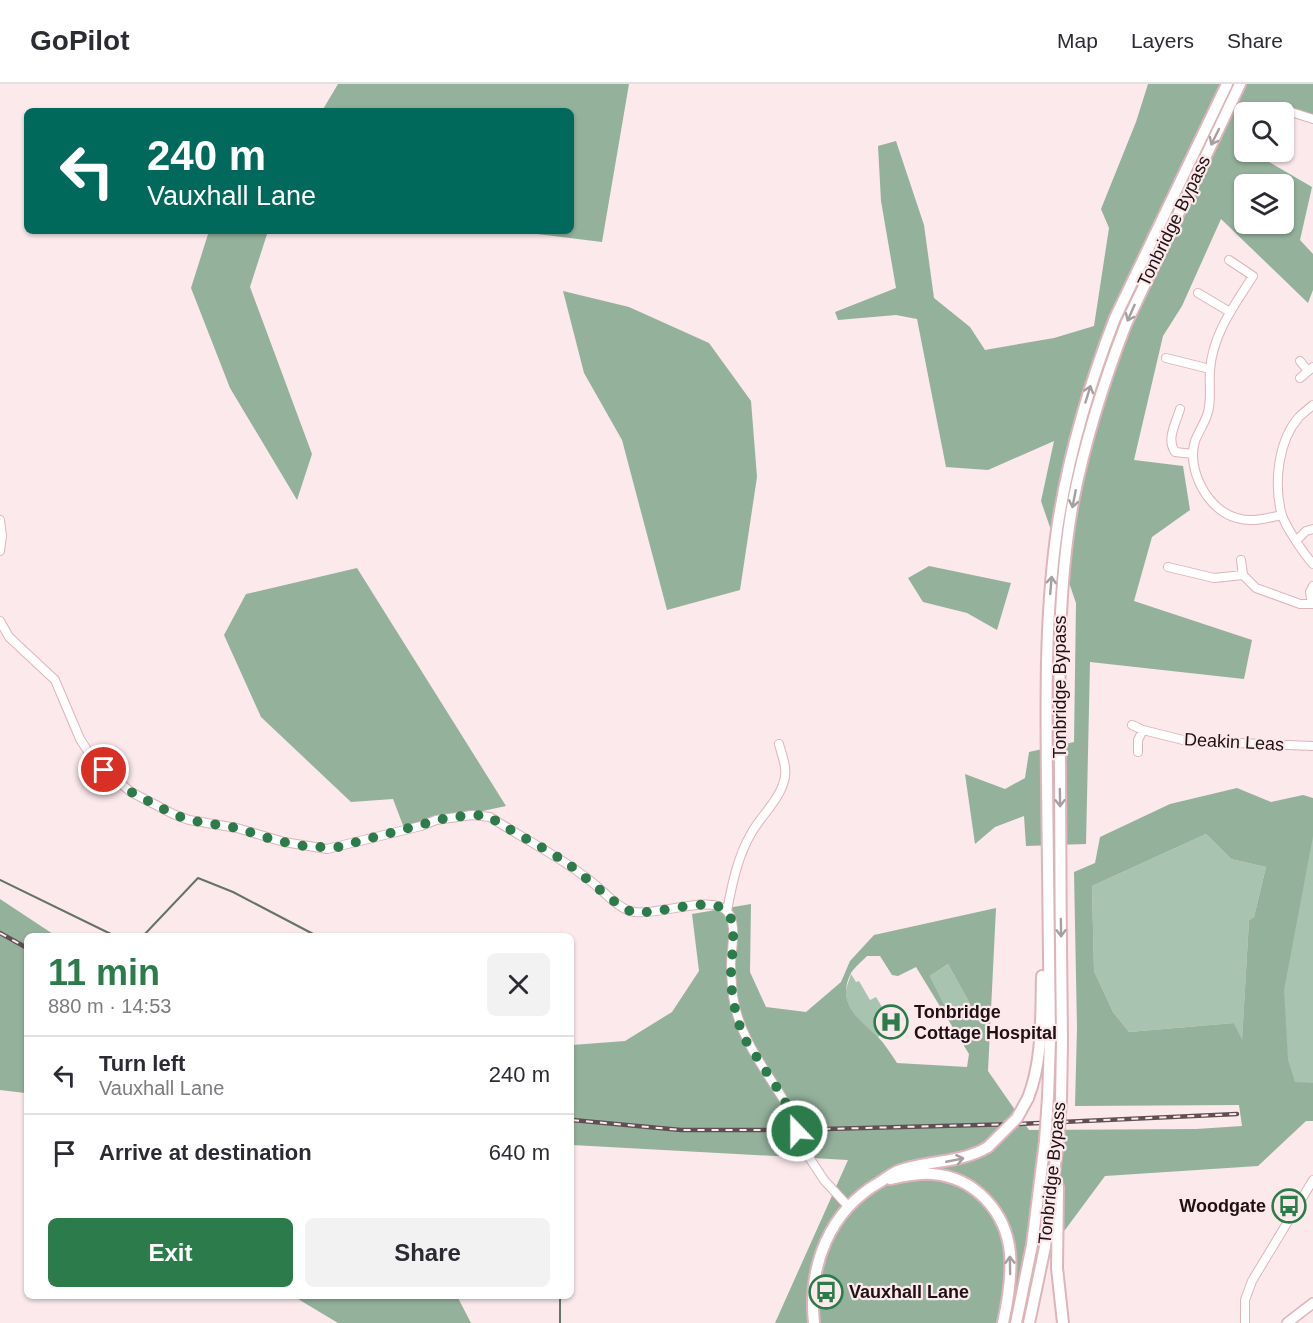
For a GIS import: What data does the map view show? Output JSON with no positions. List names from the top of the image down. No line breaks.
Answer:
{"streets":{"highway":["Tonbridge Bypass"],"street":["Deakin Leas"]},"places":{"hospital":["Tonbridge Cottage Hospital"],"bus stop":["Woodgate","Vauxhall Lane"]},"page":{"header":"GoPilot","nav":["Map","Layers","Share"],"turn":["240 m","Vauxhall Lane"],"heading":["11 min","880 m · 14:53"],"list":[{"name":"Turn left","note":"Vauxhall Lane","value":"240 m"},{"name":"Arrive at destination","value":"640 m"}],"buttons":["Exit","Share"]}}
